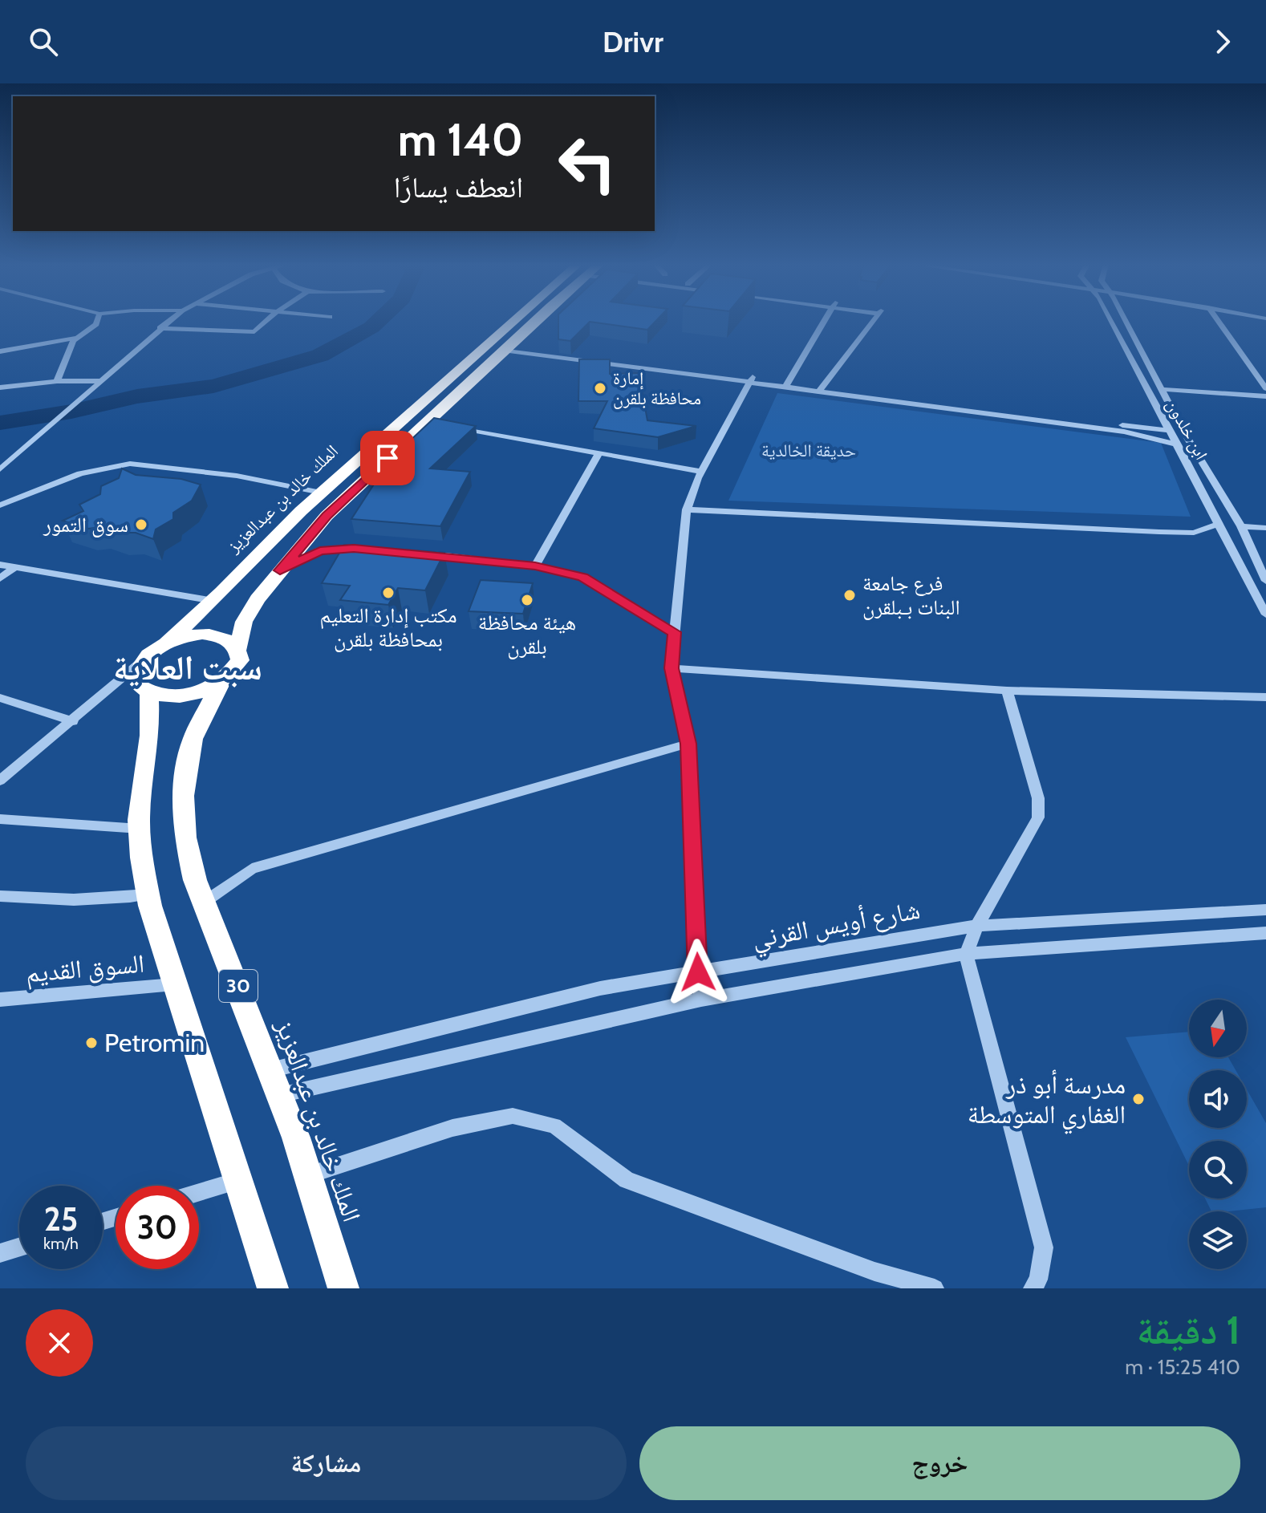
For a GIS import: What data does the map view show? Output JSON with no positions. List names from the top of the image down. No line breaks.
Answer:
{"streets":{"highway":["الملك خالد بن عبدالعزيز","30"],"street":["ابن خلدون","شارع أويس القرني","السوق القديم"]},"crossings":[["الملك خالد بن عبدالعزيز","شارع أويس القرني"]],"districts":["سبت العلاية"],"parks":["حديقة الخالدية"],"places":["إمارة محافظة بلقرن","سوق التمور","مكتب إدارة التعليم بمحافظة بلقرن","فرع جامعة البنات بـبلقرن","هيئة محافظة بلقرن","Petromin","مدرسة أبو ذر الغفاري المتوسطة"],"north":"bottom","page":{"header":"Drivr","turn":["140 m","انعطف يسارًا"],"speed":"25 km/h","limit":"30","heading":["1 دقيقة","410 m · 15:25"],"buttons":["خروج","مشاركة"]}}
